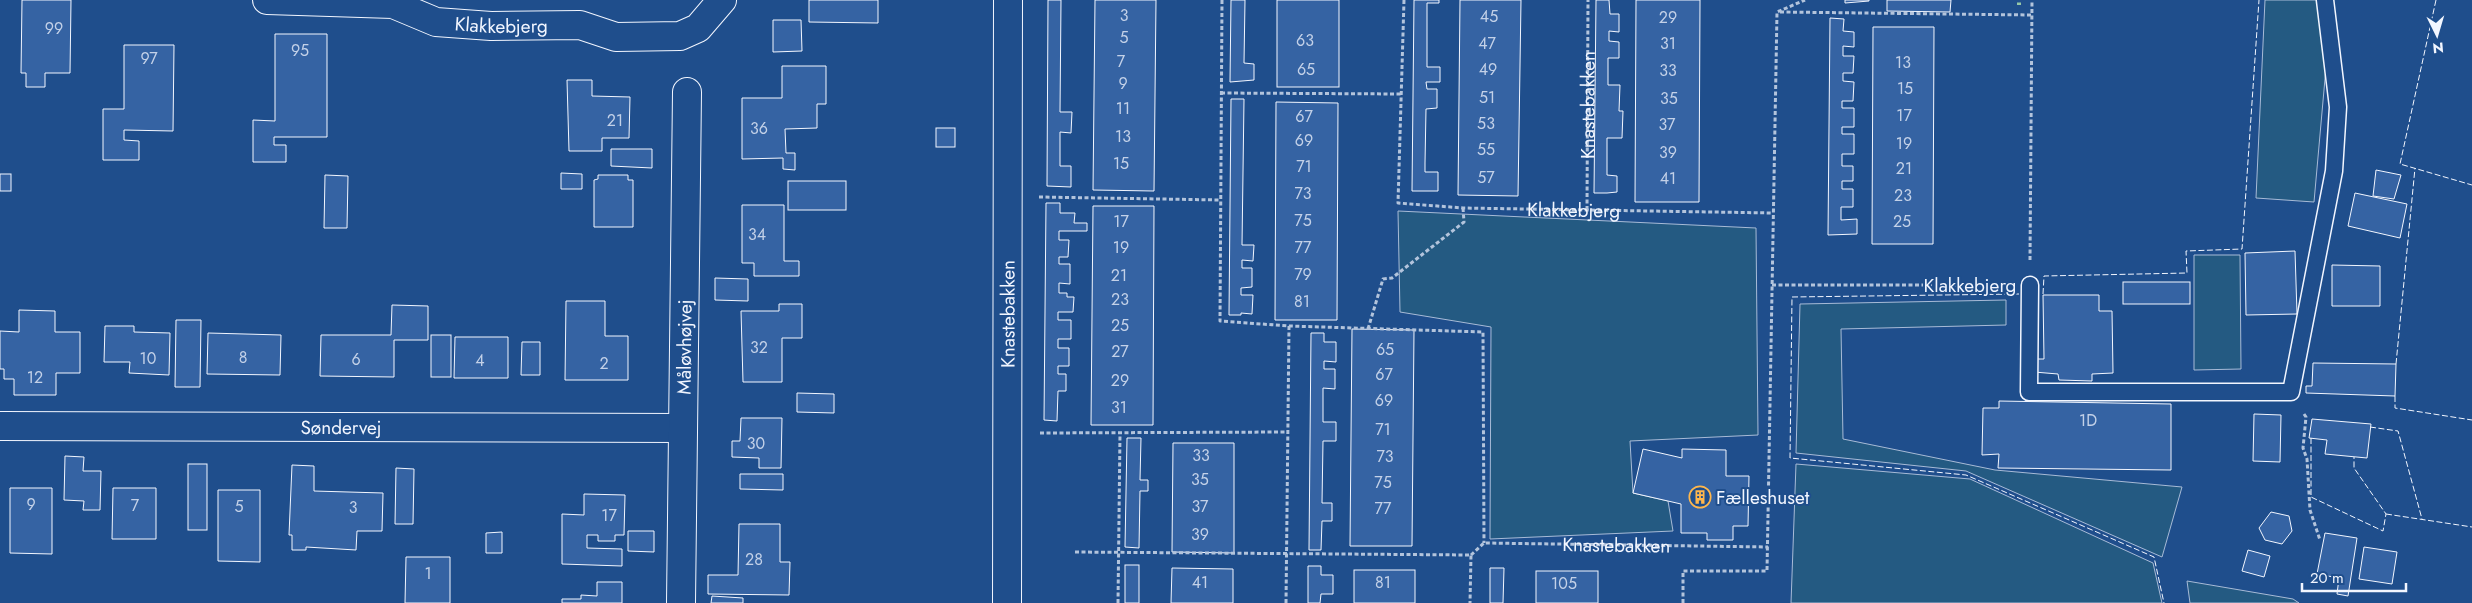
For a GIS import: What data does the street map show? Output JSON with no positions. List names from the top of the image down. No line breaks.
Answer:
{"streets":{"street":["Klakkebjerg","Knastebakken","Måløvhøjvej","Søndervej"]},"crossings":[["Klakkebjerg","Knastebakken"],["Måløvhøjvej","Søndervej"]],"places":{"building":["Fælleshuset"]},"house_numbers":["3","45","29","99","5","63","47","31","95","97","7","13","65","49","33","9","15","51","35","11","17","67","21","53","37","36","13","69","19","55","39","15","71","21","57","41","73","23","75","17","25","34","19","77","79","21","23","81","25","32","65","27","8","10","6","4","2","67","12","29","69","31","1D","71","30","33","73","35","75","9","7","5","37","3","77","17","39","28","1","41","81","105"],"scale_bar":"20 m","north":"bottom"}
